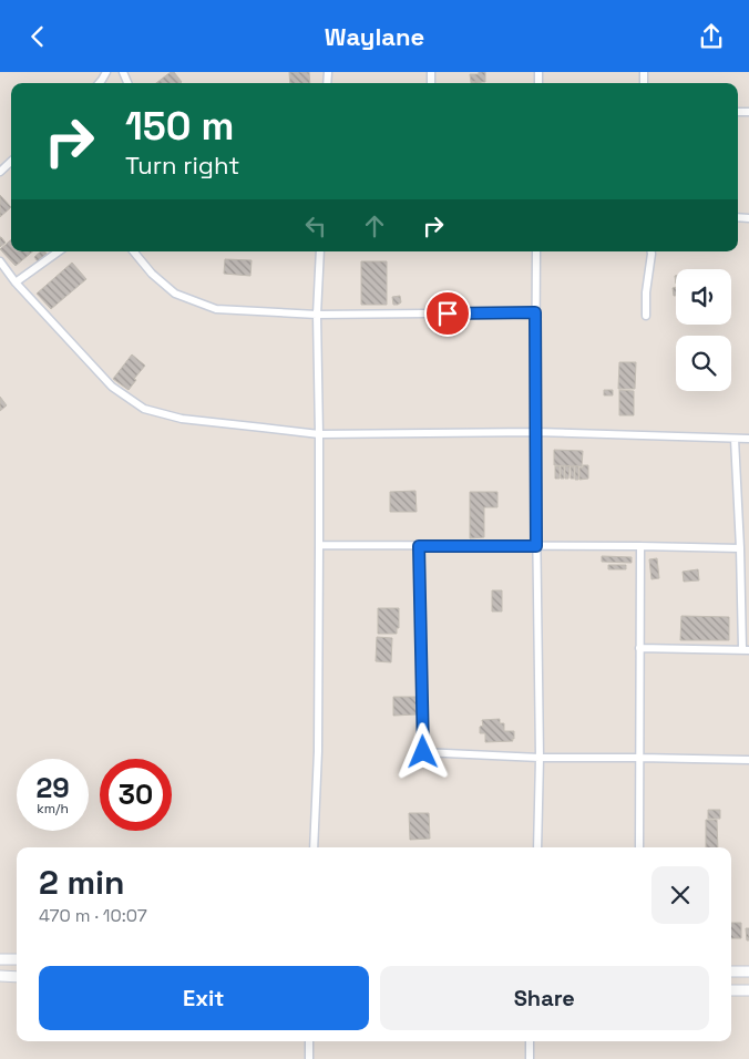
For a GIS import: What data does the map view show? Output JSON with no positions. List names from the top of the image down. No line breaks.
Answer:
{"page":{"header":"Waylane","turn":["150 m","Turn right"],"speed":"29 km/h","limit":"30","heading":["2 min","470 m · 10:07"],"buttons":["Exit","Share"]}}
